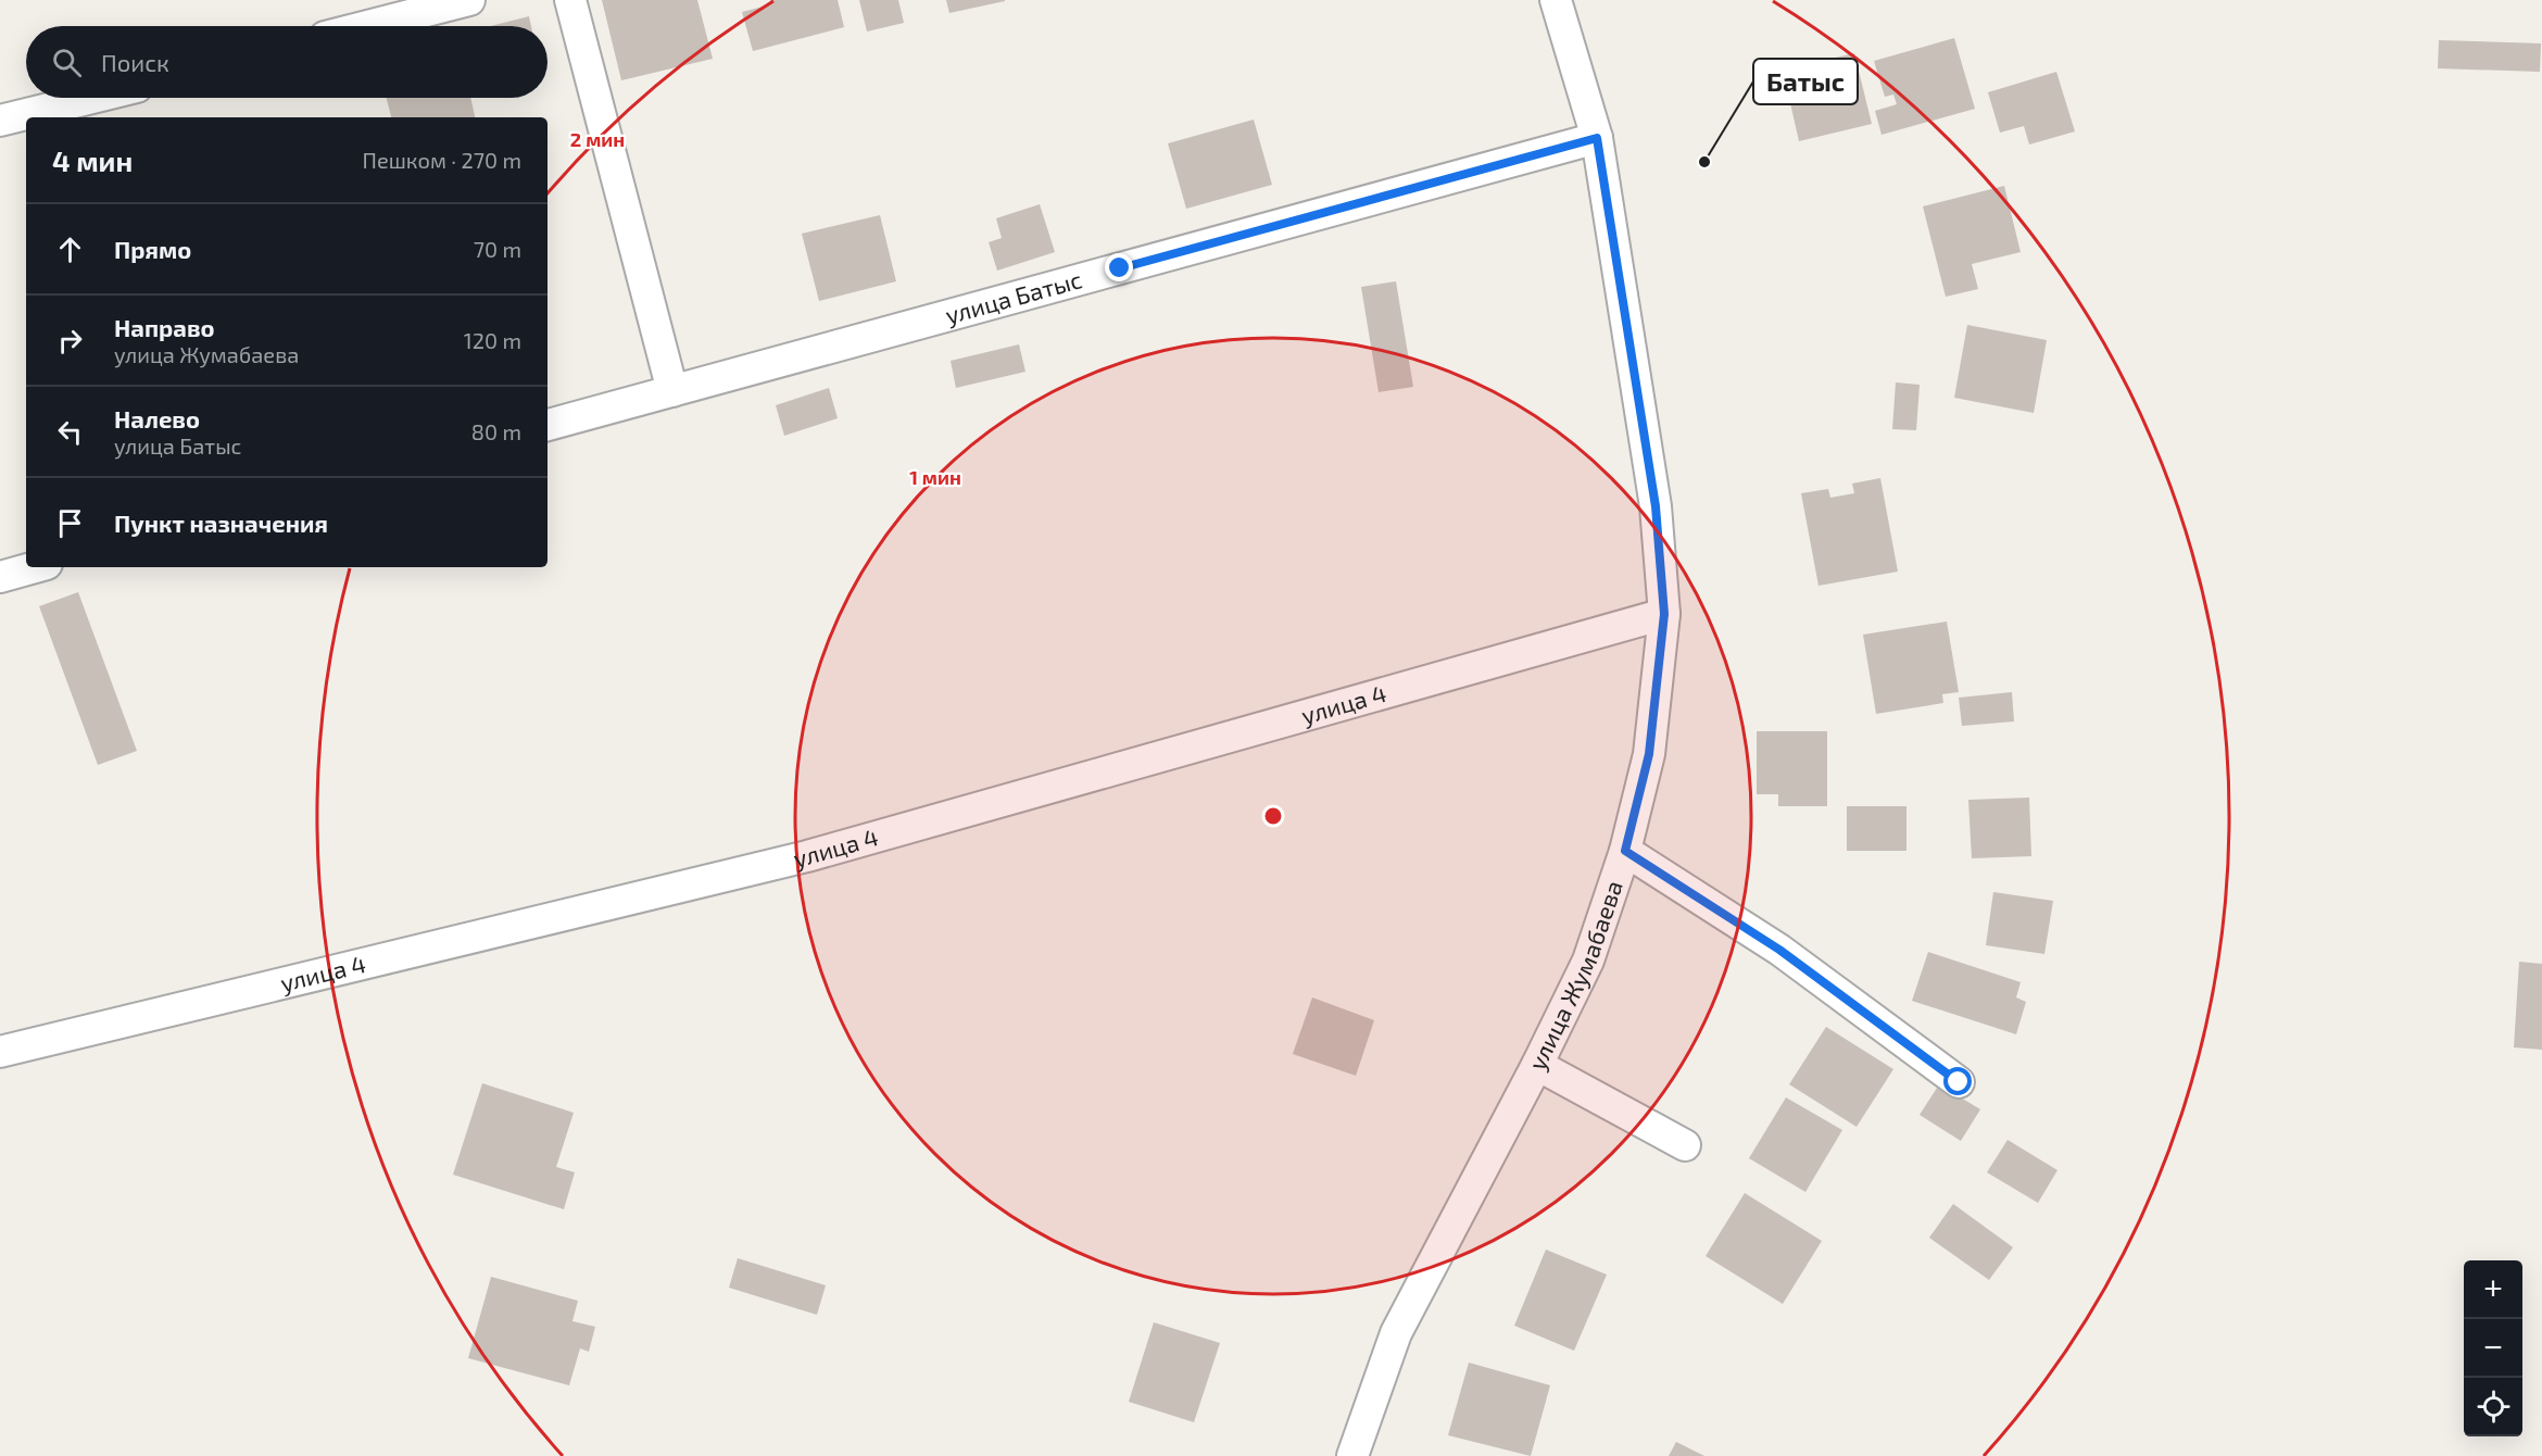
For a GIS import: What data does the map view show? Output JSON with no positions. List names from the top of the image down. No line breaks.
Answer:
{"streets":{"street":["улица Батыс","улица 4","улица Жумабаева"]},"crossings":[["улица Батыс","улица Жумабаева"],["улица 4","улица Жумабаева"]],"places":["Батыс"],"page":{"search":"Поиск","heading":["4 мин","Пешком · 270 m"],"list":[["Прямо","70 m"],["Направо","улица Жумабаева","120 m"],["Налево","улица Батыс","80 m"],"Пункт назначения"],"map_buttons":["+","−"]},"rings":["2 мин","1 мин"]}
